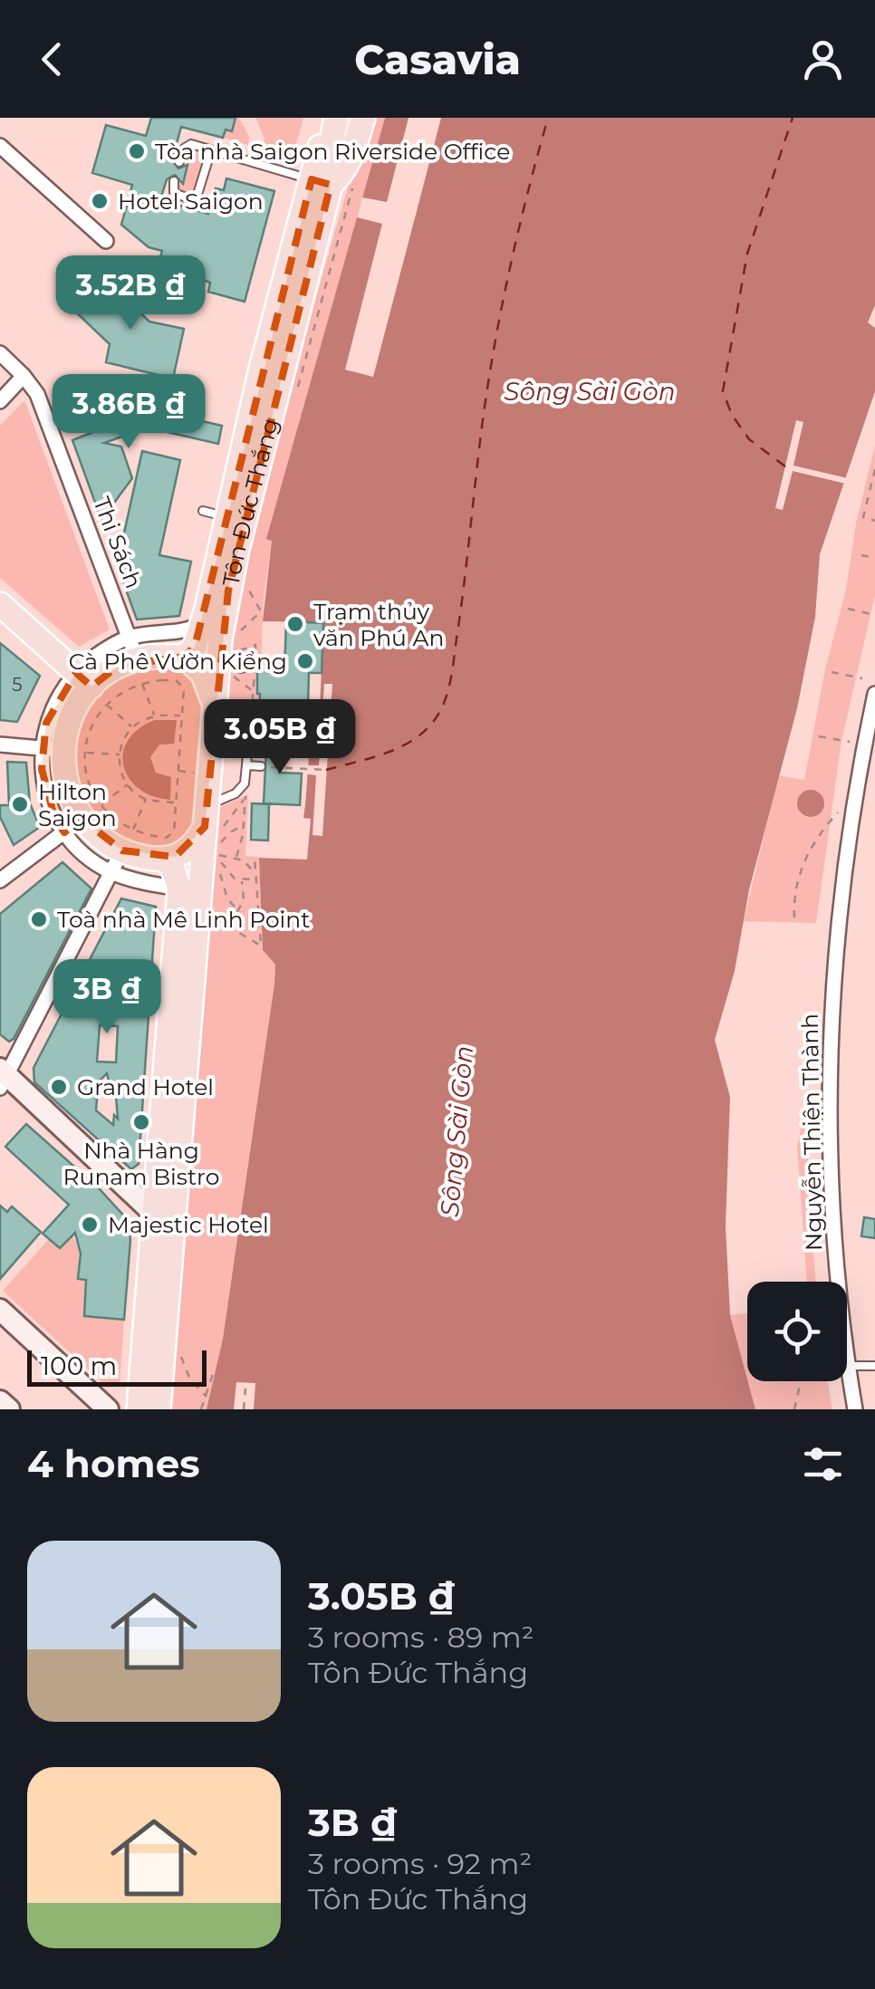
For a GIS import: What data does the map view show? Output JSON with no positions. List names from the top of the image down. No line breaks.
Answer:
{"streets":{"main road":["Tôn Đức Thắng"],"street":["Thi Sách","Nguyễn Thiện Thành"]},"water":["Sông Sài Gòn"],"places":["Tòa nhà Saigon Riverside Office","Hotel Saigon","Trạm thủy văn Phú An","Cà Phê Vườn Kiểng","Hilton Saigon","Toà nhà Mê Linh Point","Grand Hotel","Nhà Hàng Runam Bistro","Majestic Hotel"],"house_numbers":["5"],"scale_bar":"100 m","page":{"header":"Casavia","price":["3.52B ₫","3.86B ₫","3.05B ₫","3B ₫"],"scale":"100 m","heading":"4 homes","list":[{"name":"3.05B ₫","note":"3 rooms · 89 m² · Tôn Đức Thắng"},{"name":"3B ₫","note":"3 rooms · 92 m² · Tôn Ðức Thắng"}]}}
